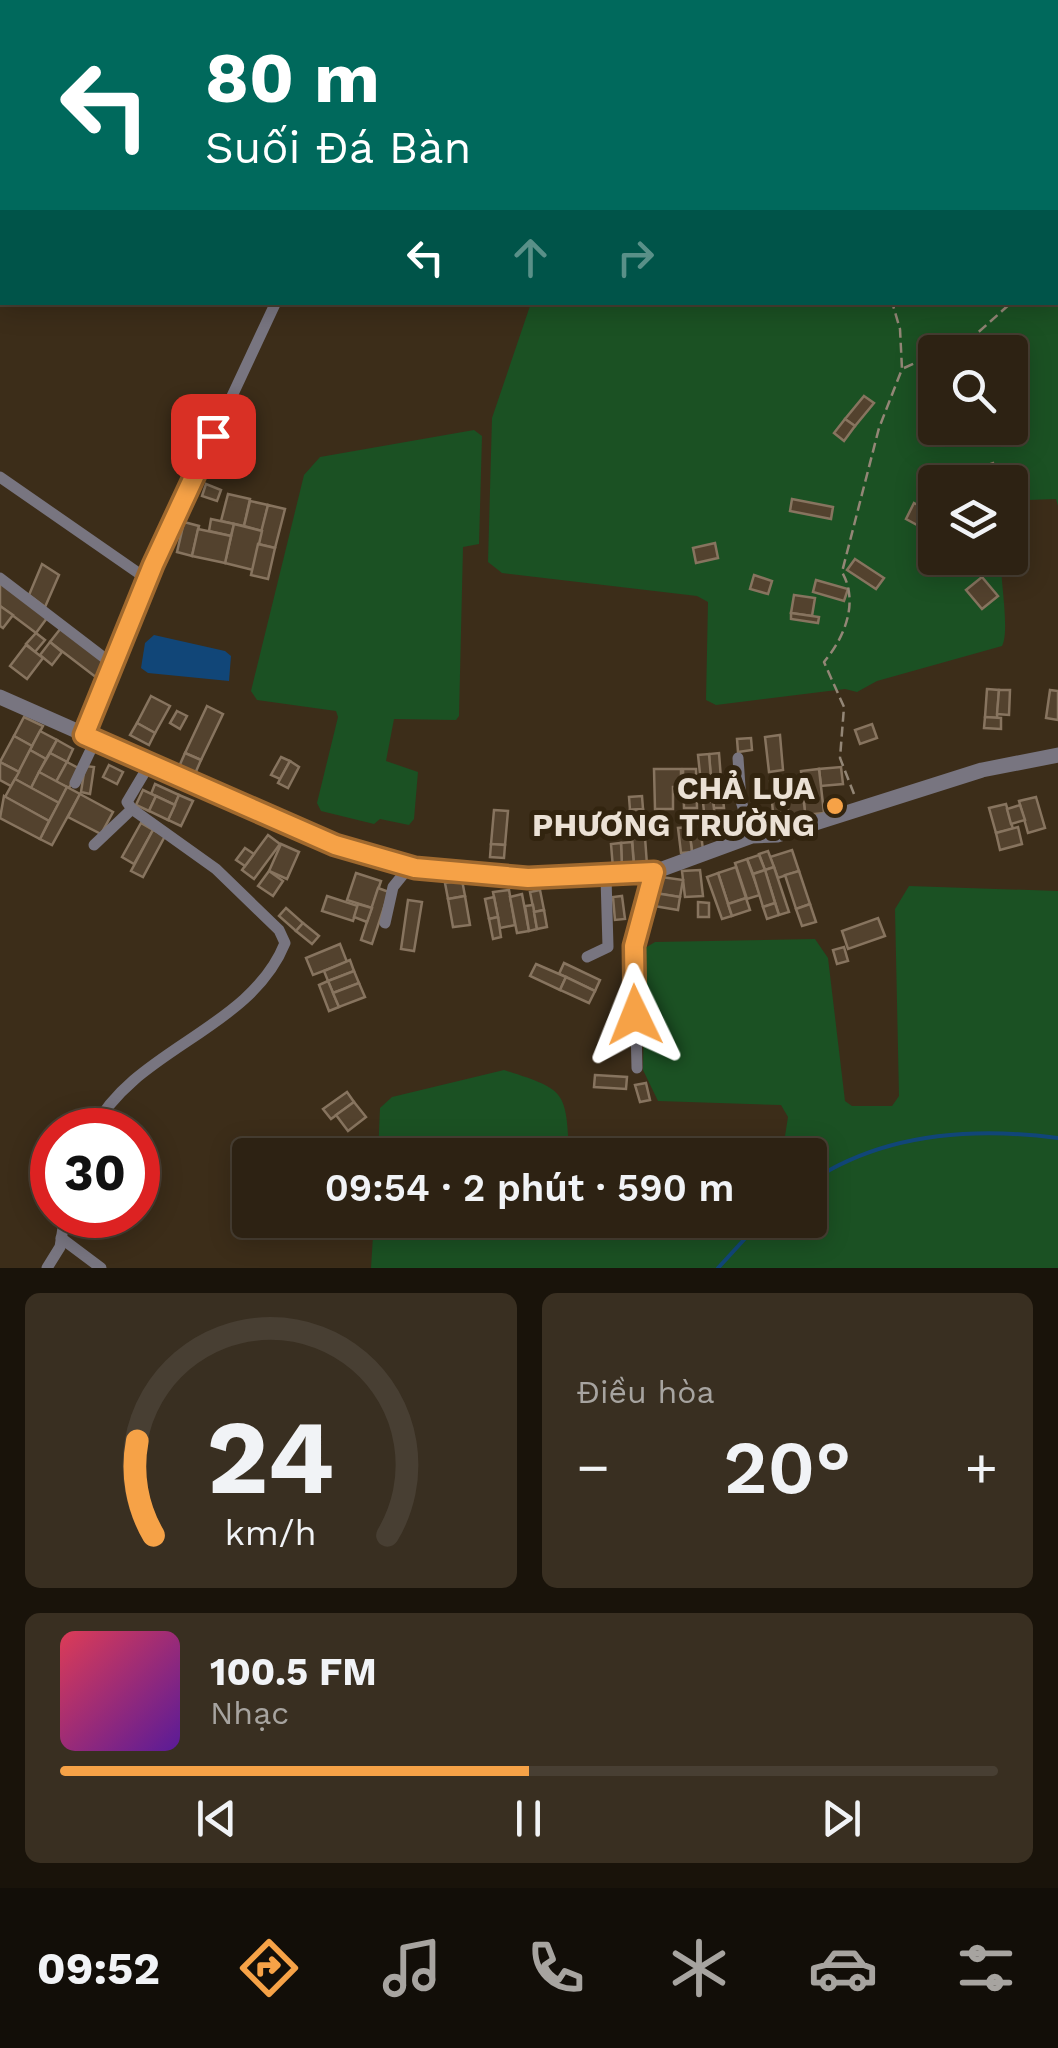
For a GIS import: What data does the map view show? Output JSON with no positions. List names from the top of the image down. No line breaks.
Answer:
{"places":["CHẢ LỤA PHƯƠNG TRƯỜNG"],"page":{"turn":["80 m","Suối Đá Bàn"],"limit":"30","trip":"09:54 · 2 phút · 590 m","tile":"Điều hòa","heat":["−","20°","+"],"song":["100.5 FM","Nhạc"],"tabs":"09:52","gauge":["24","km/h"]}}
